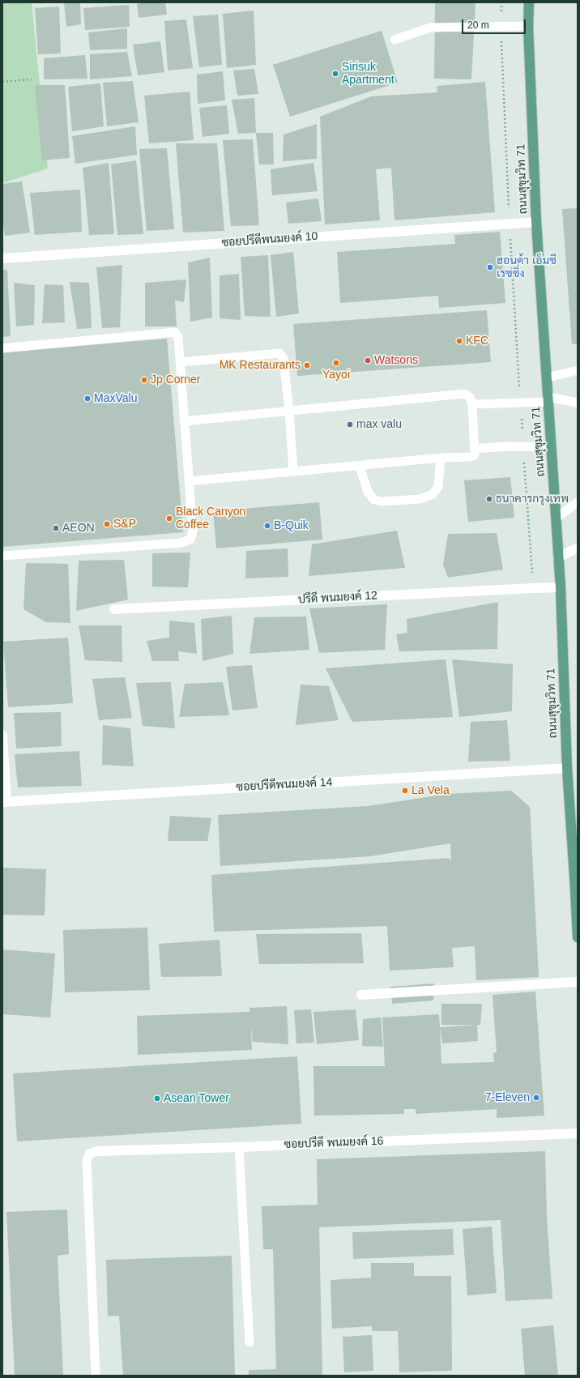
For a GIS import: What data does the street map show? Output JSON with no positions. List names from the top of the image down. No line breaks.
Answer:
{"streets":{"main road":["ถนนสุขุมวิท 71"],"street":["ซอยปรีดีพนมยงค์ 10","ปรีดี พนมยงค์ 12","ซอยปรีดีพนมยงค์ 14","ซอยปรีดี พนมยงค์ 16"]},"crossings":[["ถนนสุขุมวิท 71","ซอยปรีดีพนมยงค์ 10"],["ถนนสุขุมวิท 71","ปรีดี พนมยงค์ 12"],["ถนนสุขุมวิท 71","ซอยปรีดีพนมยงค์ 14"]],"places":["Sirisuk Apartment","ฮอนด้า เอ็มซี เรซซิ่ง","KFC","Watsons","Yayoi","MK Restaurants","Jp Corner","MaxValu","max valu","ธนาคารกรุงเทพ","Black Canyon Coffee","S&P","B-Quik","AEON","La Vela","7-Eleven","Asean Tower"],"scale_bar":"20 m"}
